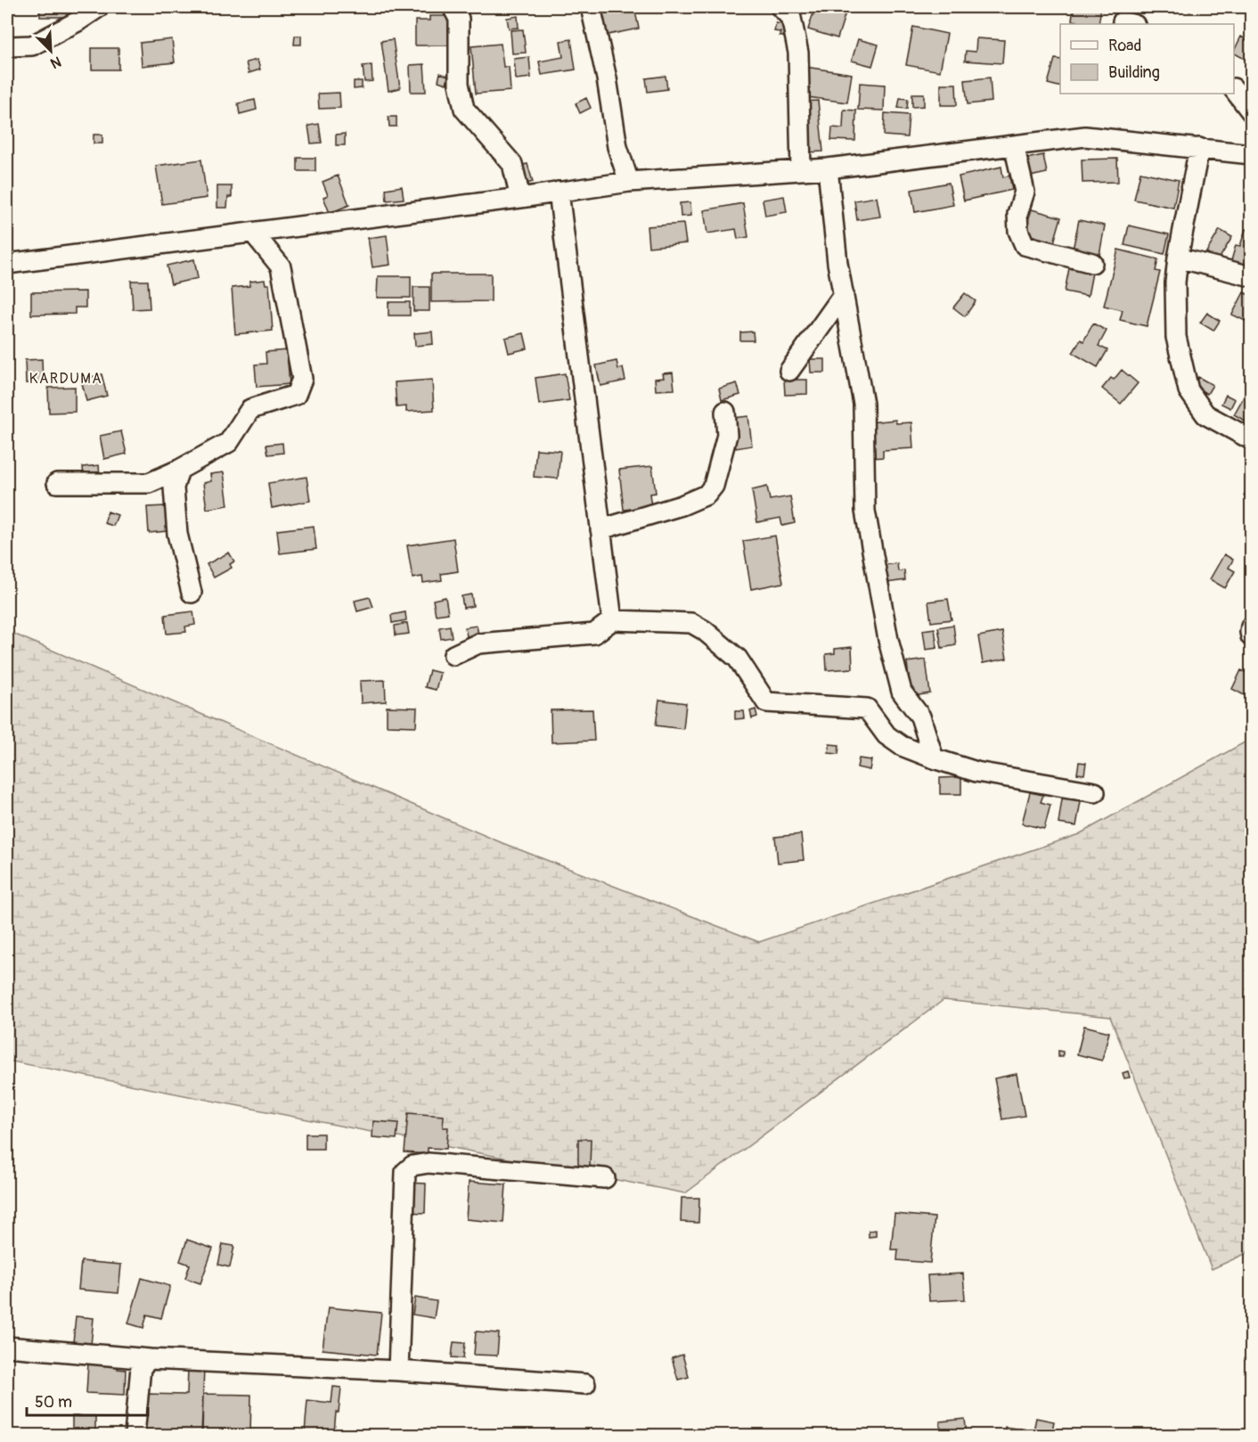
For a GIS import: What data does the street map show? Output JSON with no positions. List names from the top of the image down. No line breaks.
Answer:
{"districts":["KARDUMA"],"legend":["Road","Building"],"scale_bar":"50 m","north":"bottom right"}
